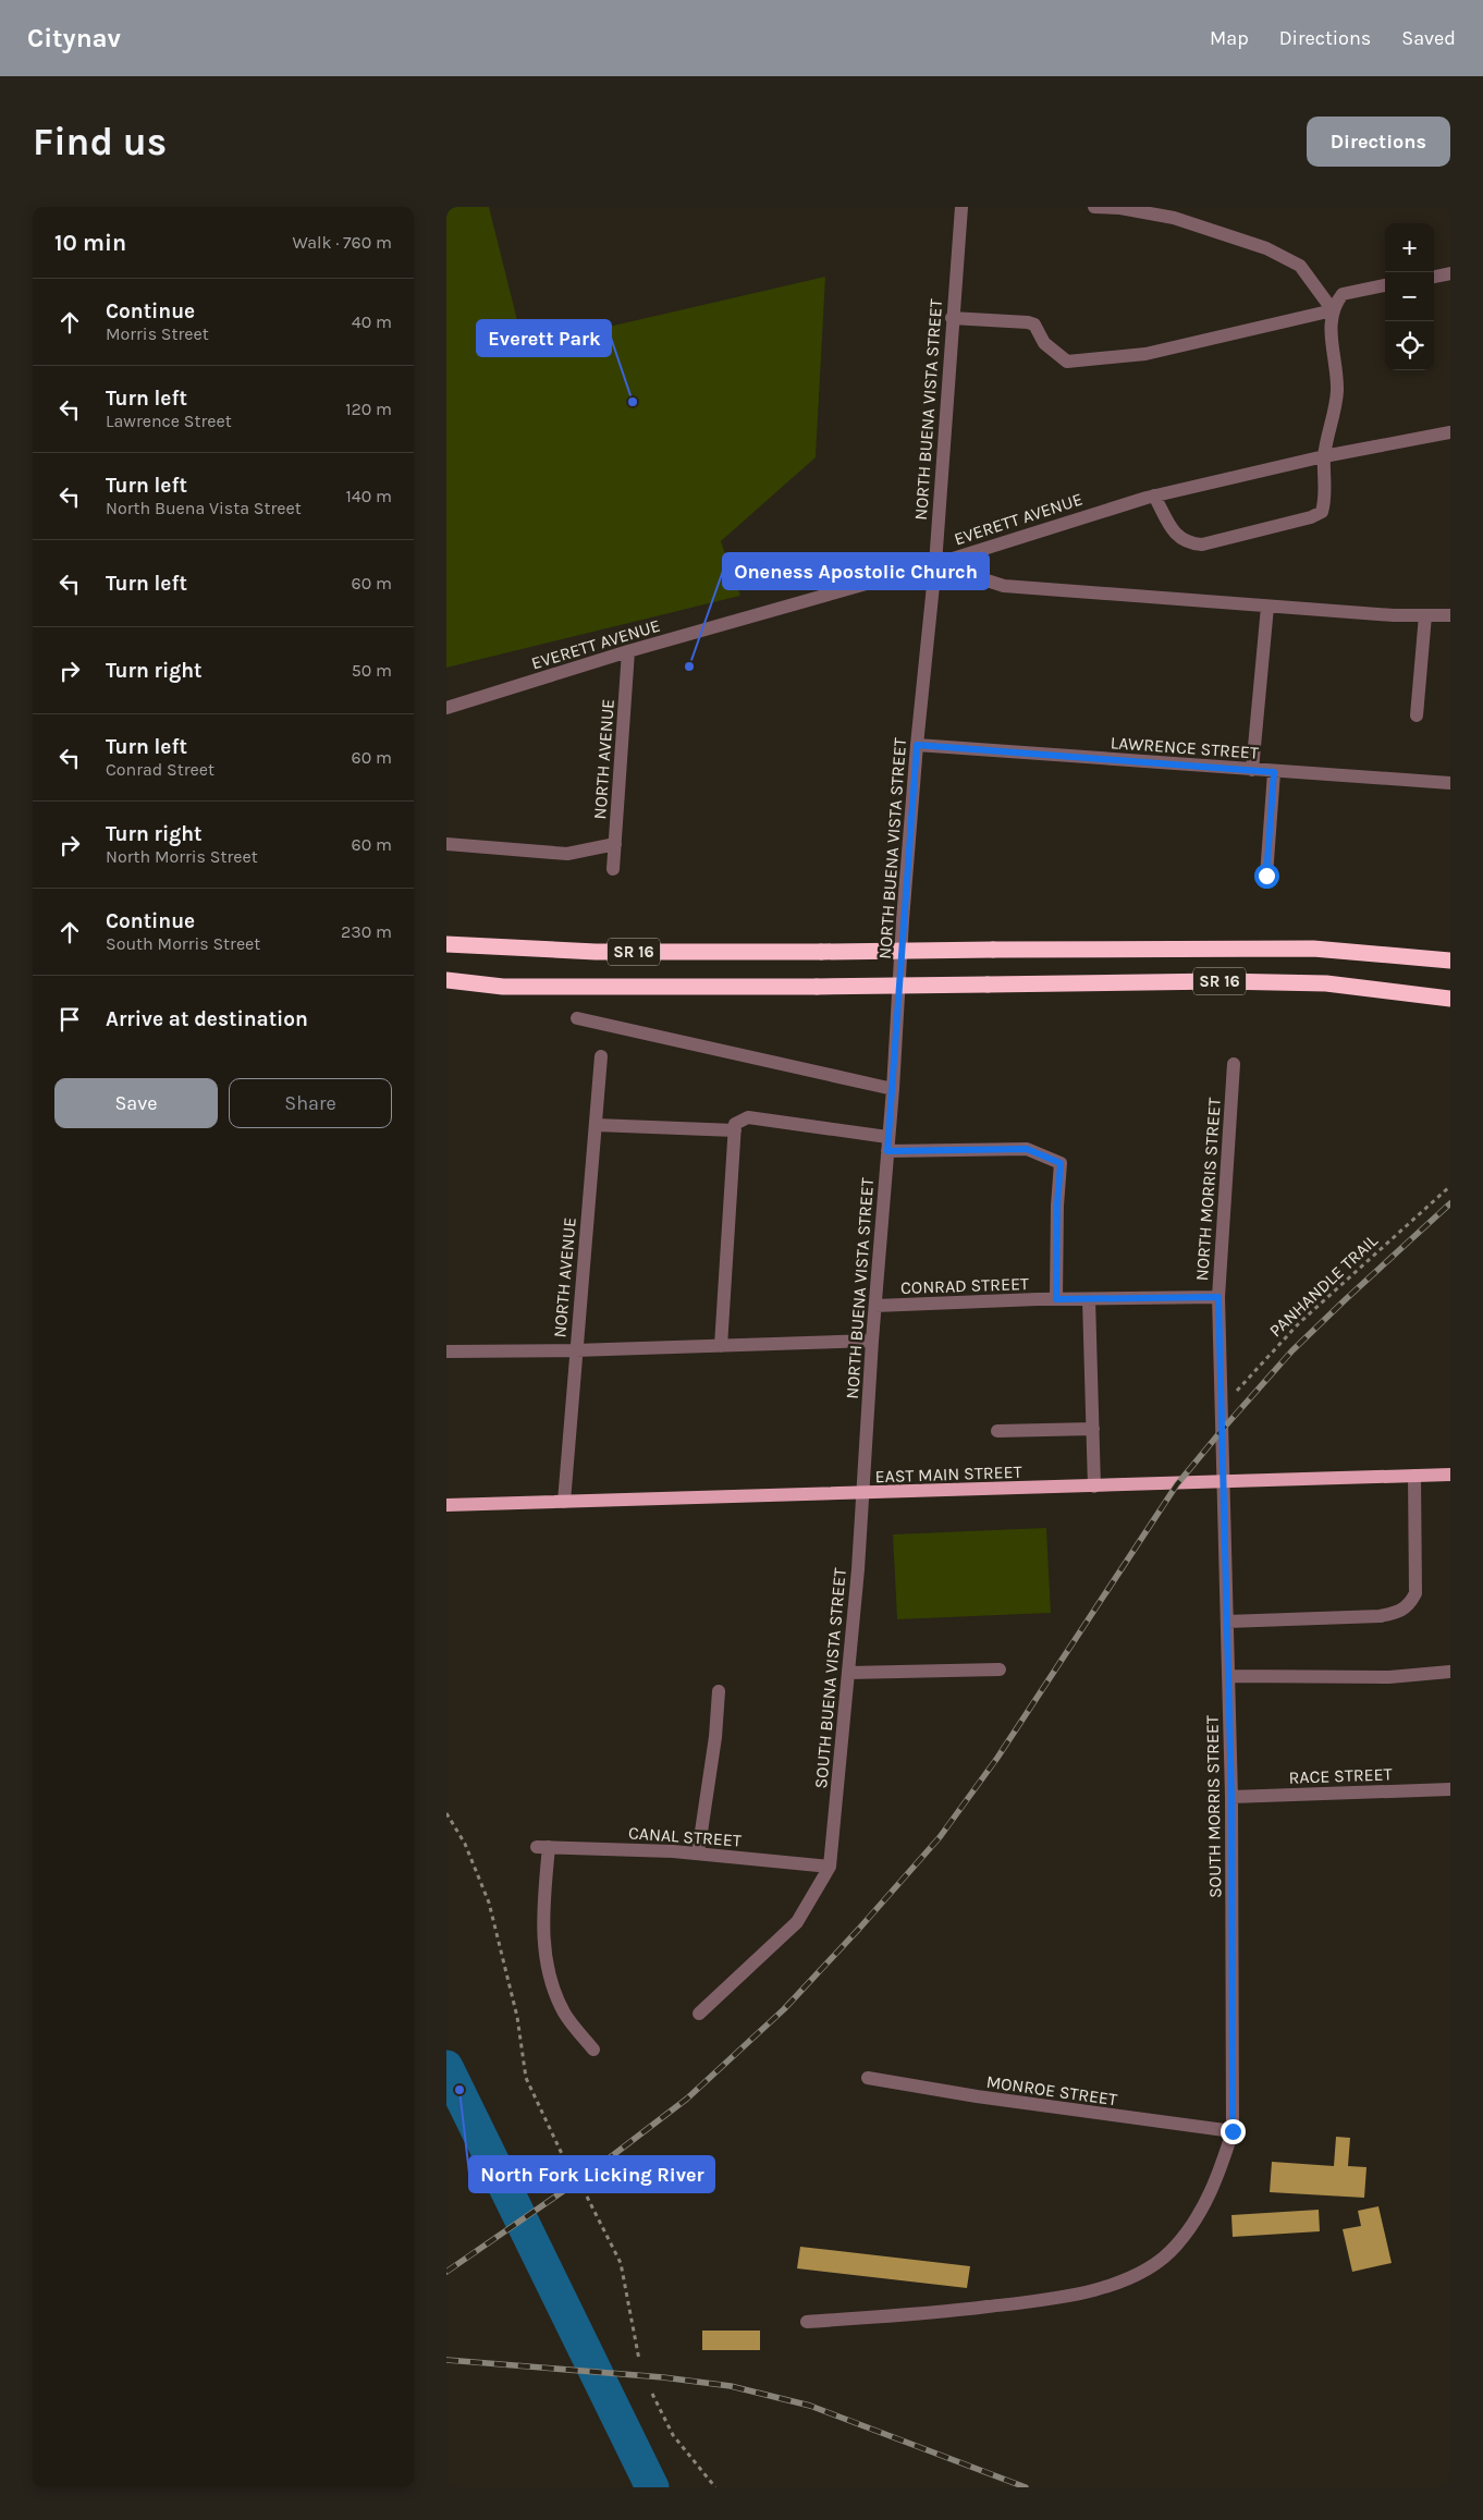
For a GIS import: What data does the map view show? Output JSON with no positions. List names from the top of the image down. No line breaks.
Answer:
{"streets":{"highway":["SR 16"],"main road":["EAST MAIN STREET"],"street":["NORTH BUENA VISTA STREET","EVERETT AVENUE","LAWRENCE STREET","NORTH AVENUE","NORTH MORRIS STREET","CONRAD STREET","SOUTH BUENA VISTA STREET","RACE STREET","SOUTH MORRIS STREET","CANAL STREET","MONROE STREET"],"path":["PANHANDLE TRAIL"]},"crossings":[["NORTH BUENA VISTA STREET","EVERETT AVENUE"],["NORTH BUENA VISTA STREET","LAWRENCE STREET"],["NORTH BUENA VISTA STREET","CONRAD STREET"],["NORTH BUENA VISTA STREET","EAST MAIN STREET"],["NORTH BUENA VISTA STREET","SOUTH BUENA VISTA STREET"],["EVERETT AVENUE","NORTH AVENUE"],["NORTH AVENUE","EAST MAIN STREET"],["NORTH MORRIS STREET","CONRAD STREET"],["NORTH MORRIS STREET","PANHANDLE TRAIL"],["NORTH MORRIS STREET","EAST MAIN STREET"],["NORTH MORRIS STREET","SOUTH MORRIS STREET"],["EAST MAIN STREET","SOUTH BUENA VISTA STREET"],["EAST MAIN STREET","SOUTH MORRIS STREET"],["SOUTH BUENA VISTA STREET","CANAL STREET"],["RACE STREET","SOUTH MORRIS STREET"],["SOUTH MORRIS STREET","MONROE STREET"]],"places":["Everett Park","Oneness Apostolic Church","North Fork Licking River"],"page":{"header":"Citynav","nav":["Map","Directions","Saved"],"buttons":["Directions",["Save","Share"]],"title":"Find us","heading":["10 min","Walk · 760 m"],"map_buttons":["+","−"],"list":[["Continue","Morris Street","40 m"],["Turn left","Lawrence Street","120 m"],["Turn left","North Buena Vista Street","140 m"],["Turn left","60 m"],["Turn right","50 m"],["Turn left","Conrad Street","60 m"],["Turn right","North Morris Street","60 m"],["Continue","South Morris Street","230 m"],"Arrive at destination"]}}
